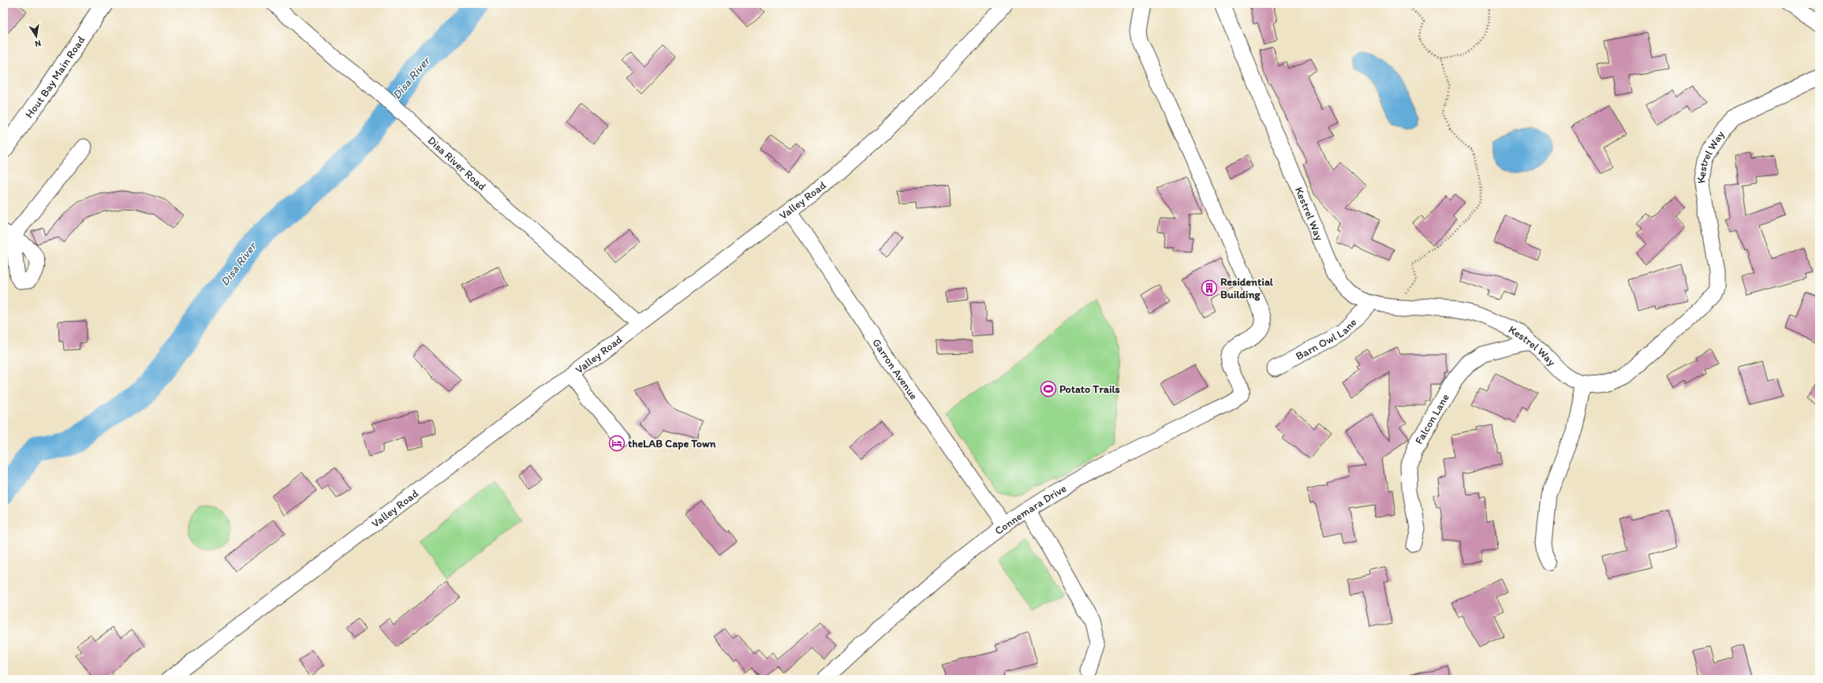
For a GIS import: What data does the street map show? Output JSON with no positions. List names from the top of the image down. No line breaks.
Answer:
{"streets":{"main road":["Hout Bay Main Road"],"street":["Kestrel Way","Disa River Road","Valley Road","Barn Owl Lane","Garron Avenue","Falcon Lane","Connemara Drive"]},"crossings":[["Kestrel Way","Barn Owl Lane"],["Kestrel Way","Falcon Lane"],["Disa River Road","Valley Road"],["Valley Road","Garron Avenue"],["Garron Avenue","Connemara Drive"]],"water":["Disa River"],"places":{"building":["Residential Building"],"sports":["Potato Trails"],"hotel":["theLAB Cape Town"]},"north":"bottom"}
